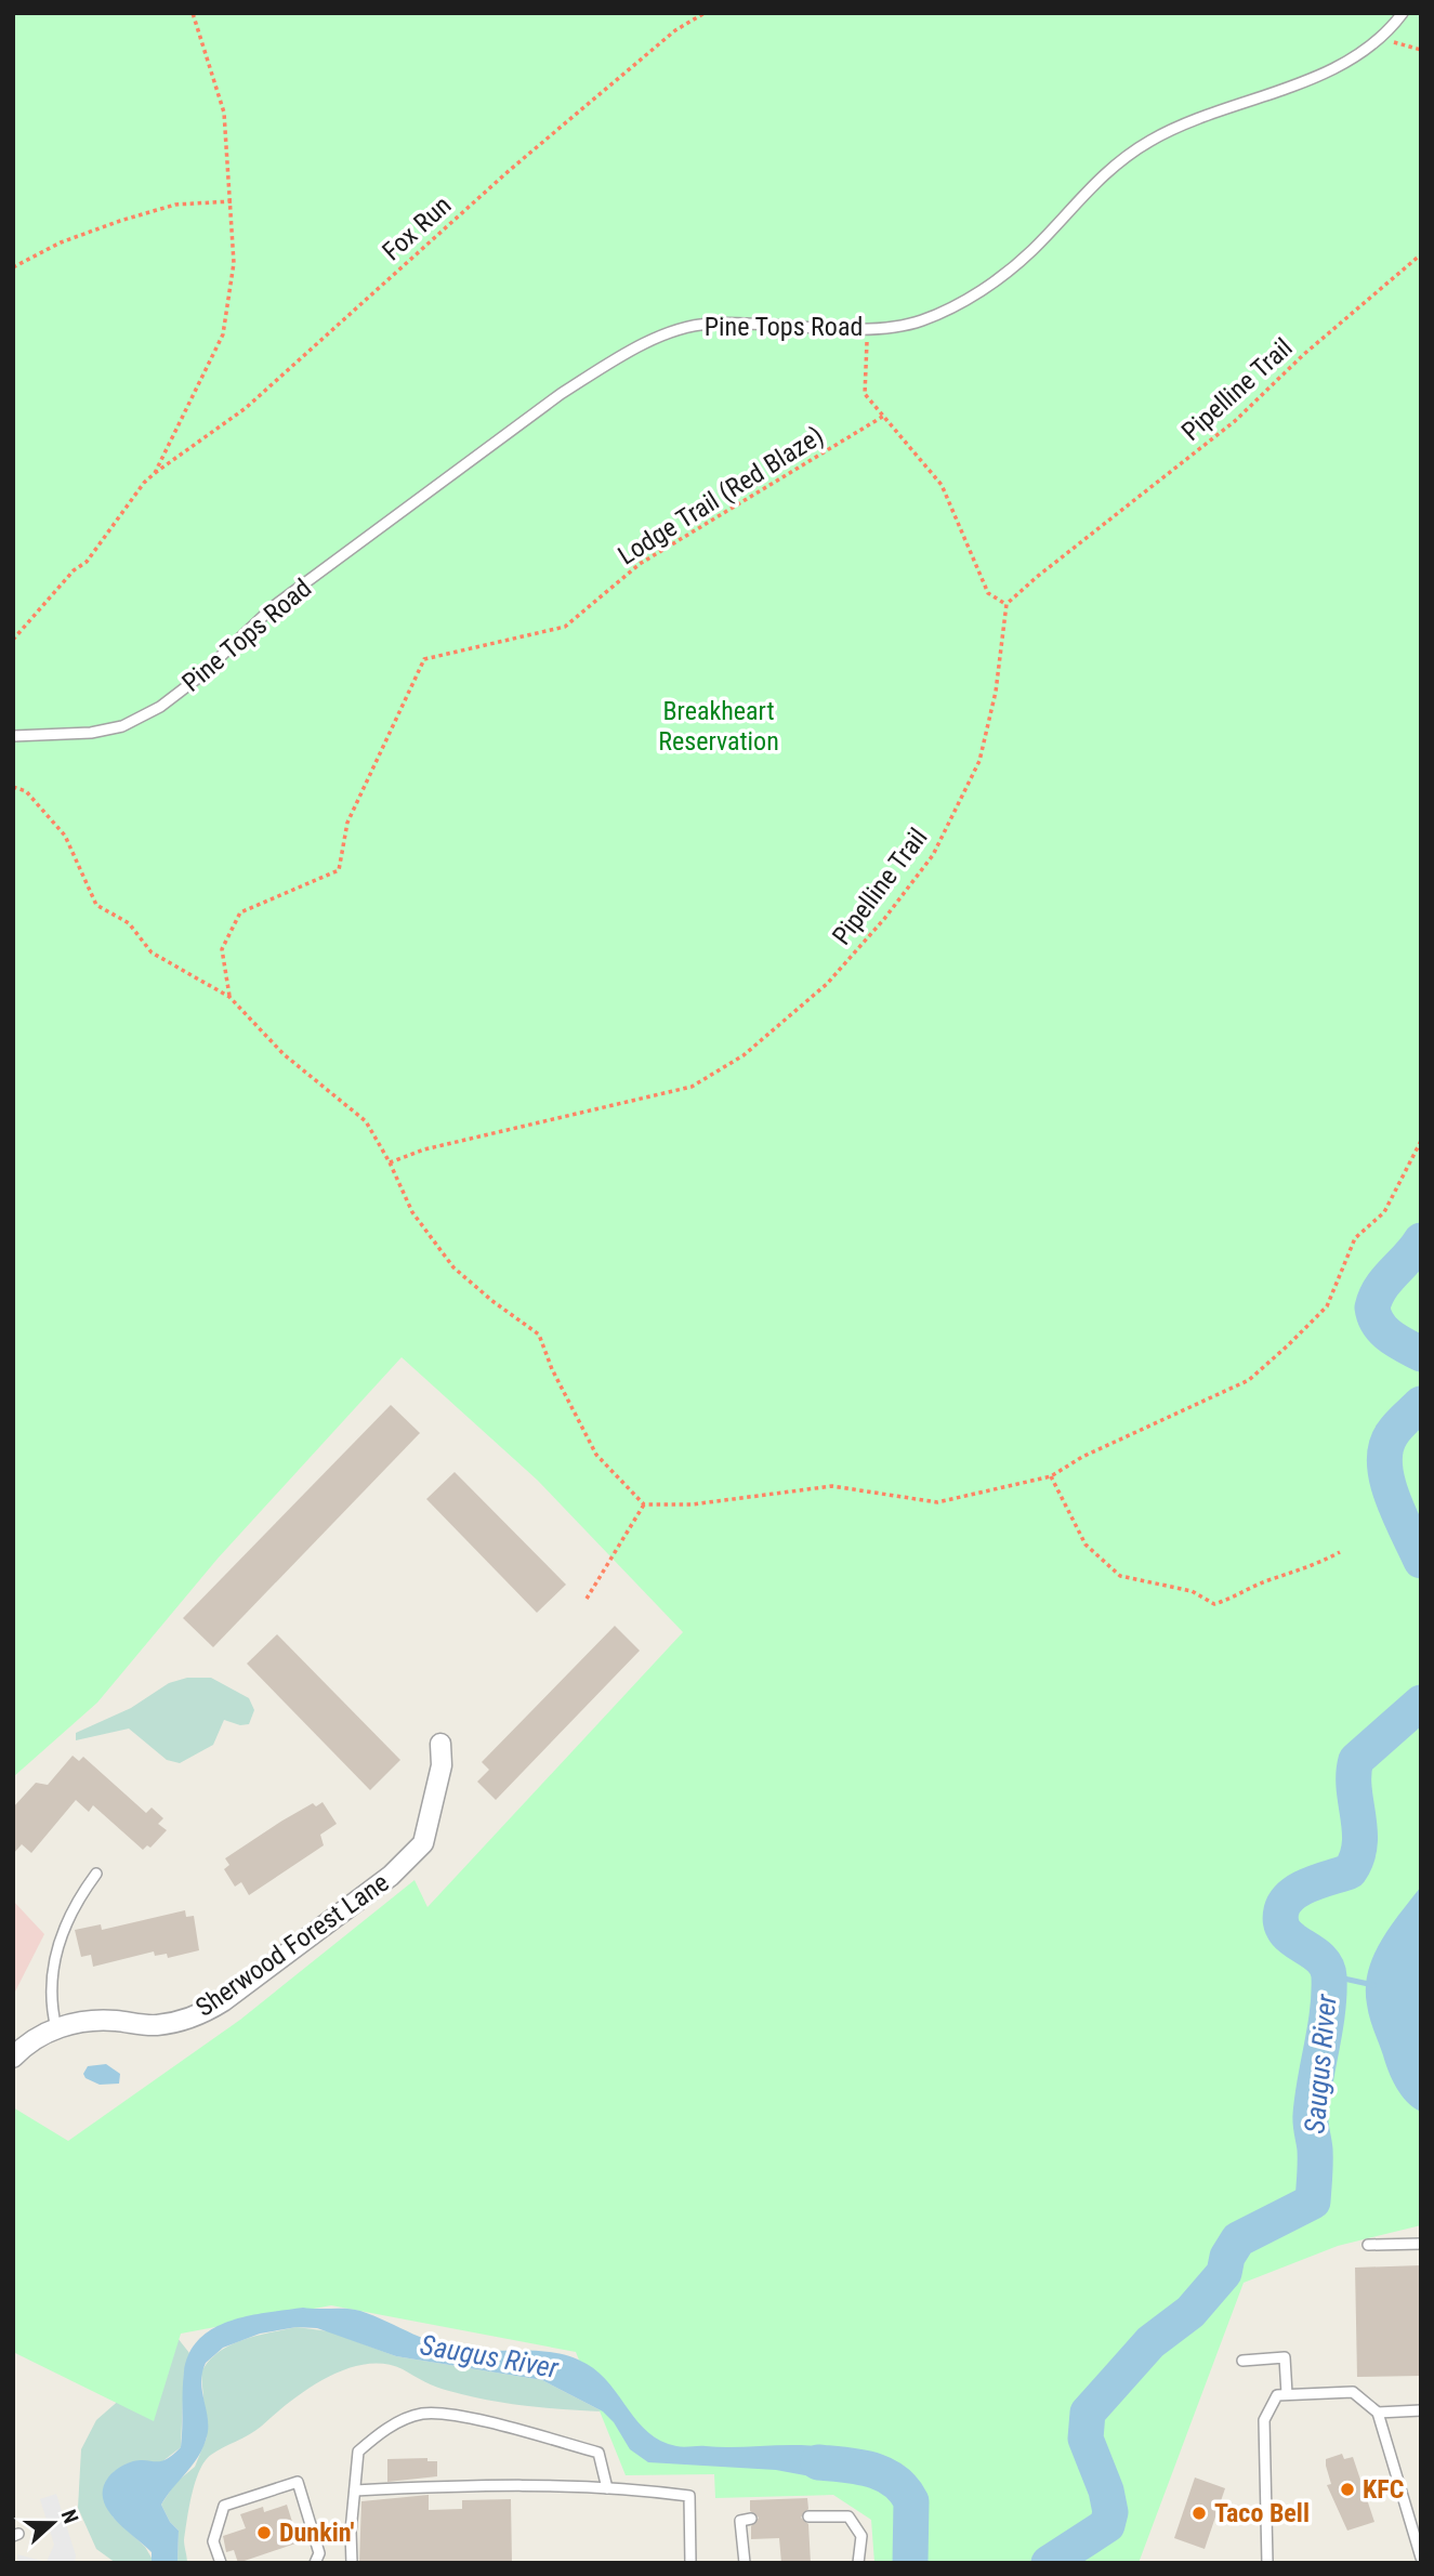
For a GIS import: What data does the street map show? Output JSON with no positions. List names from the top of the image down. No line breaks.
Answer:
{"streets":{"street":["Sherwood Forest Lane"],"lane":["Pine Tops Road"],"path":["Fox Run","Pipelline Trail","Lodge Trail (Red Blaze)"]},"water":["Saugus River"],"parks":["Breakheart Reservation"],"places":["KFC","Taco Bell","Dunkin'"],"north":"right"}
